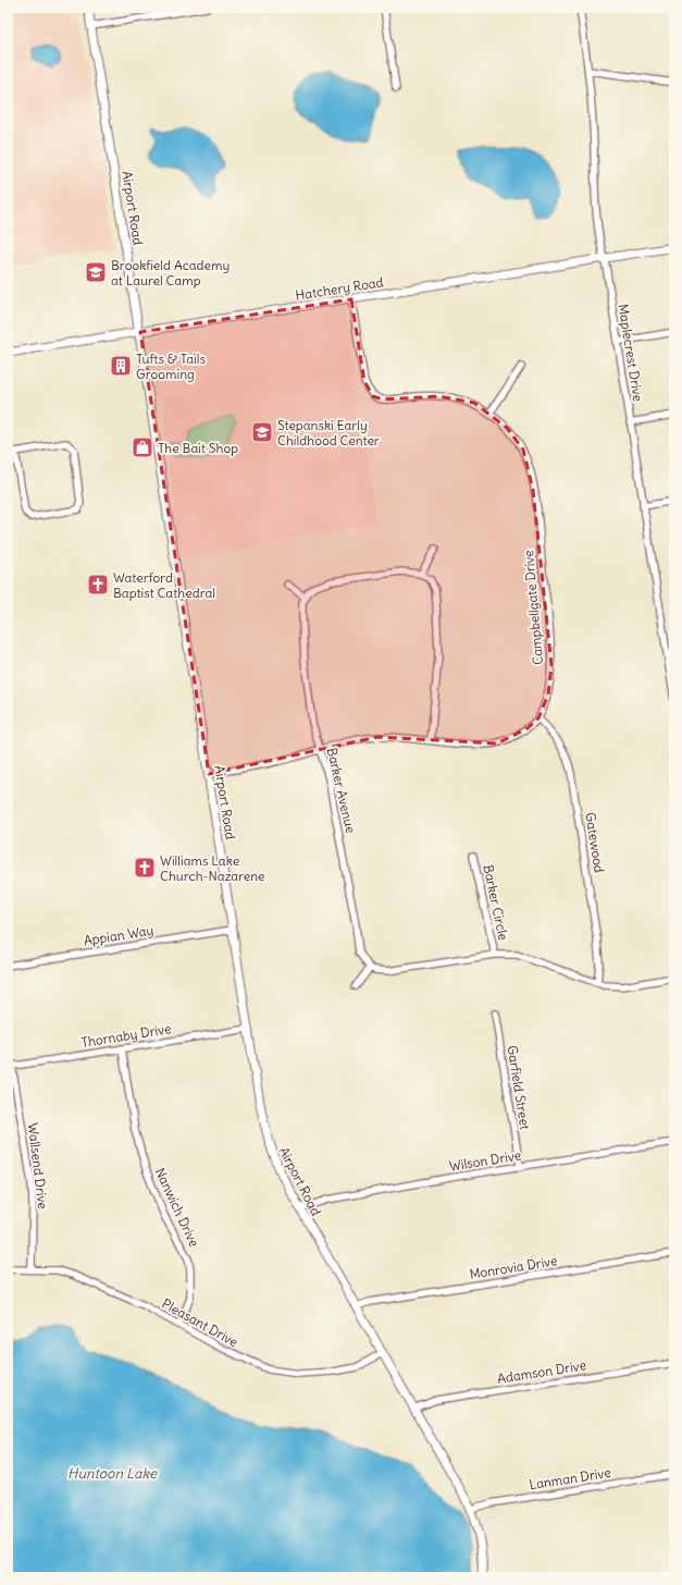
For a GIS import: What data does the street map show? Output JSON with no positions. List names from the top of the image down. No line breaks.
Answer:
{"streets":{"street":["Airport Road","Hatchery Road","Maplecrest Drive","Campbellgate Drive","Barker Avenue","Gatewood","Barker Circle","Appian Way","Thornaby Drive","Garfield Street","Wilson Drive","Wallsend Drive","Nanwich Drive","Monrovia Drive","Pleasant Drive","Adamson Drive","Lanman Drive"]},"crossings":[["Airport Road","Hatchery Road"],["Airport Road","Campbellgate Drive"],["Airport Road","Appian Way"],["Airport Road","Thornaby Drive"],["Airport Road","Wilson Drive"],["Airport Road","Monrovia Drive"],["Airport Road","Pleasant Drive"],["Airport Road","Adamson Drive"],["Airport Road","Lanman Drive"],["Hatchery Road","Maplecrest Drive"],["Hatchery Road","Campbellgate Drive"],["Campbellgate Drive","Barker Avenue"],["Campbellgate Drive","Gatewood"],["Thornaby Drive","Wallsend Drive"],["Thornaby Drive","Nanwich Drive"],["Garfield Street","Wilson Drive"],["Wallsend Drive","Pleasant Drive"],["Nanwich Drive","Pleasant Drive"]],"water":["Huntoon Lake"],"places":{"school or university":["Brookfield Academy at Laurel Camp","Stepanski Early Childhood Center"],"building":["Tufts & Tails Grooming"],"shop":["The Bait Shop"],"church":["Waterford Baptist Cathedral","Williams Lake Church-Nazarene"]}}
